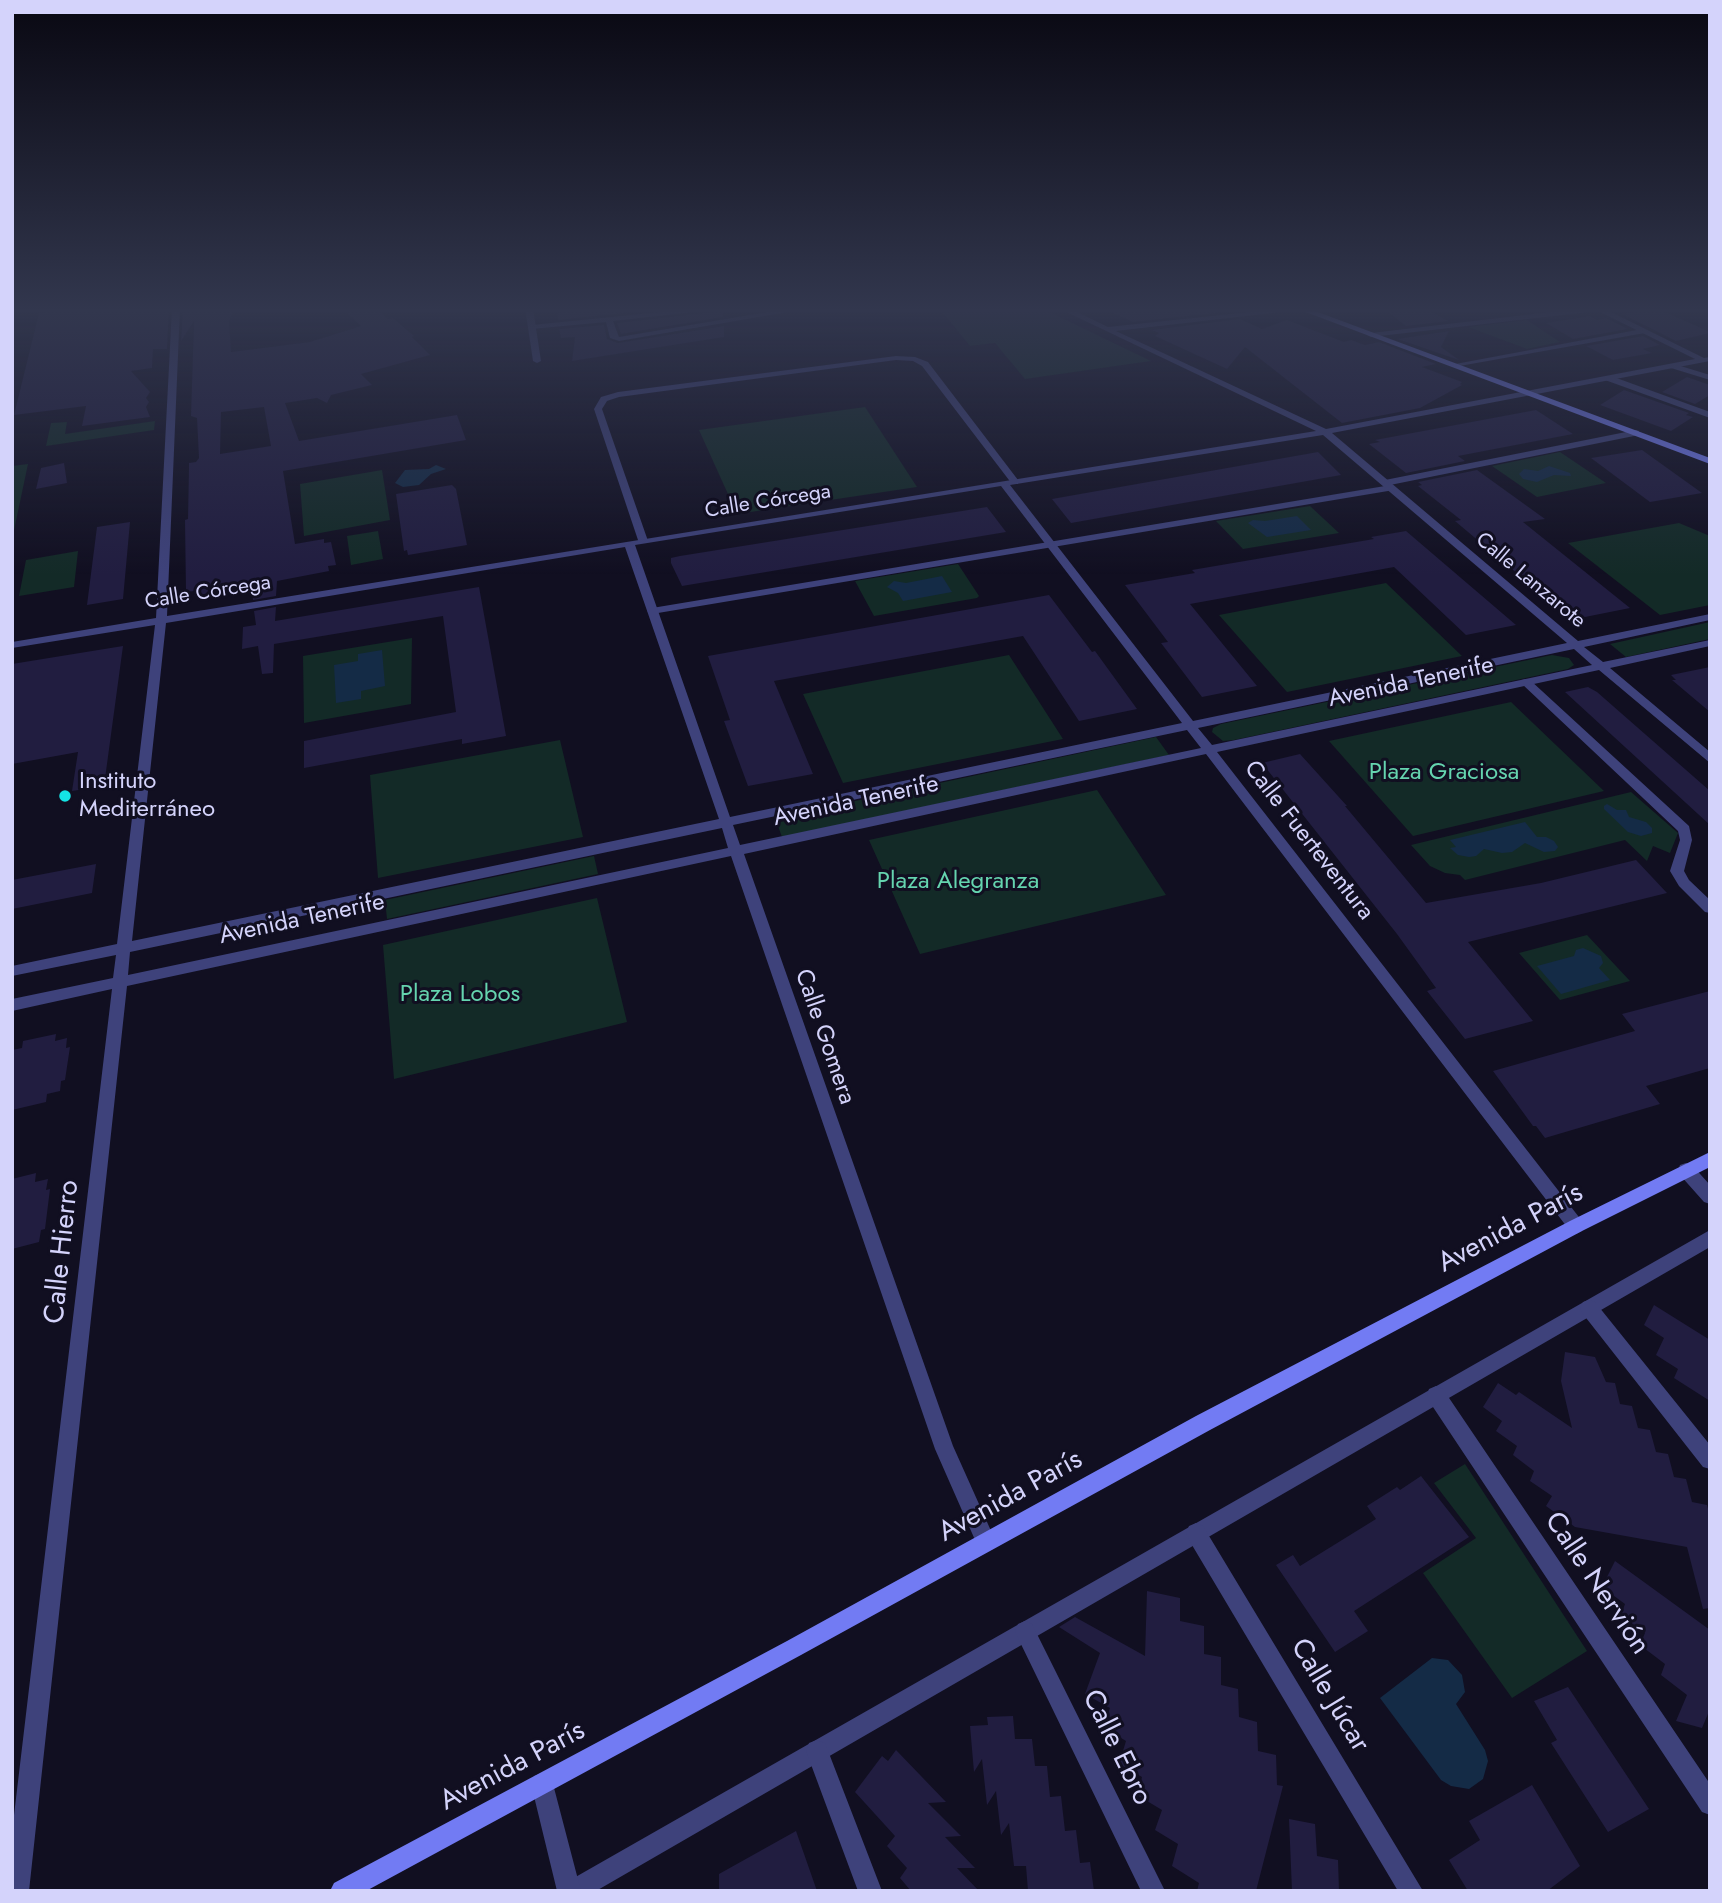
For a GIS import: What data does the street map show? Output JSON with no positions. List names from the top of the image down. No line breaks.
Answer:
{"streets":{"main road":["Avenida París"],"street":["Calle Córcega","Calle Lanzarote","Avenida Tenerife","Calle Fuerteventura","Calle Gomera","Calle Hierro","Calle Nervión","Calle Júcar","Calle Ebro"]},"crossings":[["Calle Córcega","Calle Lanzarote"],["Calle Córcega","Calle Fuerteventura"],["Calle Córcega","Calle Gomera"],["Calle Córcega","Calle Hierro"],["Calle Lanzarote","Avenida Tenerife"],["Avenida Tenerife","Calle Fuerteventura"],["Avenida Tenerife","Calle Gomera"],["Avenida Tenerife","Calle Hierro"],["Calle Fuerteventura","Calle Gomera"],["Calle Fuerteventura","Avenida París"],["Calle Gomera","Avenida París"]],"parks":["Plaza Graciosa","Plaza Alegranza","Plaza Lobos"],"places":["Instituto Mediterráneo"]}
